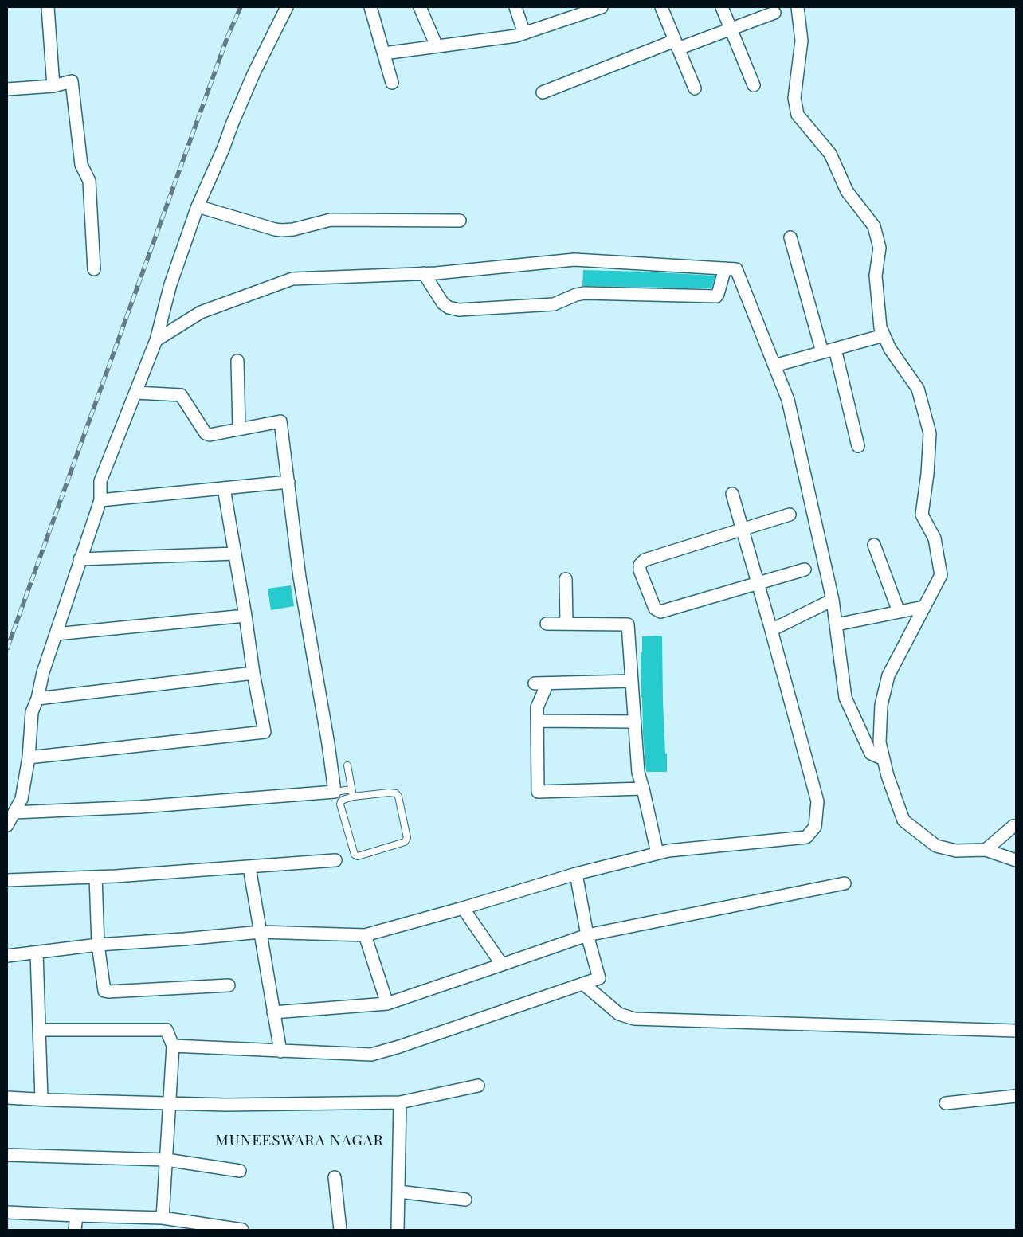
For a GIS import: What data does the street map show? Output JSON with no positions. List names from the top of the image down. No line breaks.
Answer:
{"districts":["MUNEESWARA NAGAR"]}
